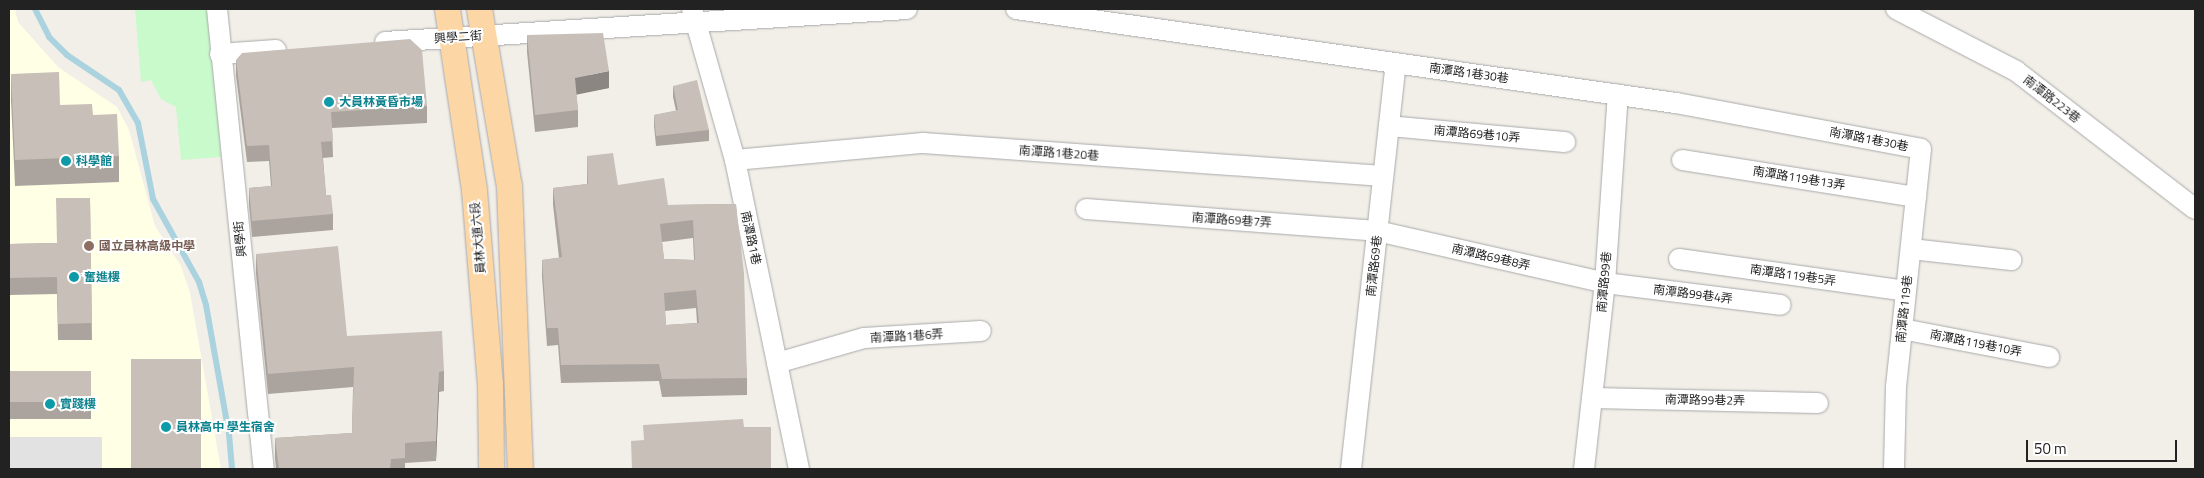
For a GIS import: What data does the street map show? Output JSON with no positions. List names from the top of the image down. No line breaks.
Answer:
{"streets":{"main road":["員林大道六段"],"street":["興學二街","南潭路1巷30巷","南潭路223巷","南潭路69巷10弄","南潭路1巷20巷","南潭路119巷13弄","南潭路69巷7弄","南潭路1巷","興學街","南潭路69巷8弄","南潭路69巷","南潭路119巷5弄","南潭路99巷","南潭路99巷4弄","南潭路119巷","南潭路1巷6弄","南潭路119巷10弄","南潭路99巷2弄"]},"crossings":[["興學二街","員林大道六段"],["興學二街","南潭路1巷"],["南潭路1巷30巷","南潭路69巷"],["南潭路1巷30巷","南潭路99巷"],["南潭路1巷30巷","南潭路119巷"],["南潭路69巷10弄","南潭路69巷"],["南潭路1巷20巷","南潭路1巷"],["南潭路1巷20巷","南潭路69巷"],["南潭路119巷13弄","南潭路119巷"],["南潭路69巷7弄","南潭路69巷8弄"],["南潭路69巷7弄","南潭路69巷"],["南潭路1巷","南潭路1巷6弄"],["南潭路69巷8弄","南潭路69巷"],["南潭路69巷8弄","南潭路99巷"],["南潭路69巷8弄","南潭路99巷4弄"],["南潭路119巷5弄","南潭路119巷"],["南潭路99巷","南潭路99巷4弄"],["南潭路99巷","南潭路99巷2弄"],["南潭路119巷","南潭路119巷10弄"]],"places":["大員林黃昏市場","科學館","國立員林高級中學","奮進樓","實踐樓","員林高中 學生宿舍"],"scale_bar":"50 m"}
